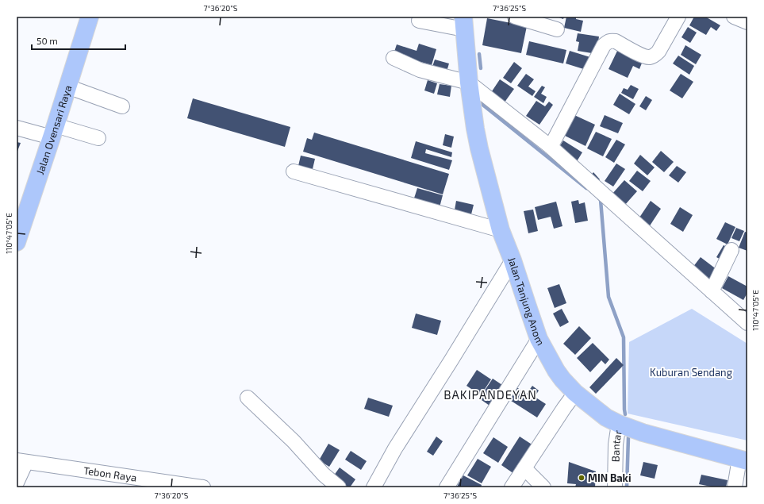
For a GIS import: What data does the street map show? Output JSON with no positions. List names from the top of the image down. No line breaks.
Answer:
{"streets":{"main road":["Jalan Ovensari Raya","Jalan Tanjung Anom"],"street":["Bantar","Tebon Raya"]},"crossings":[["Jalan Tanjung Anom","Bantar"]],"districts":["BAKIPANDEYAN"],"parks":["Kuburan Sendang"],"places":["MIN Baki"],"scale_bar":"50 m","coordinates":["7°36'20\"S","7°36'25\"S","110°47'05\"E"]}
